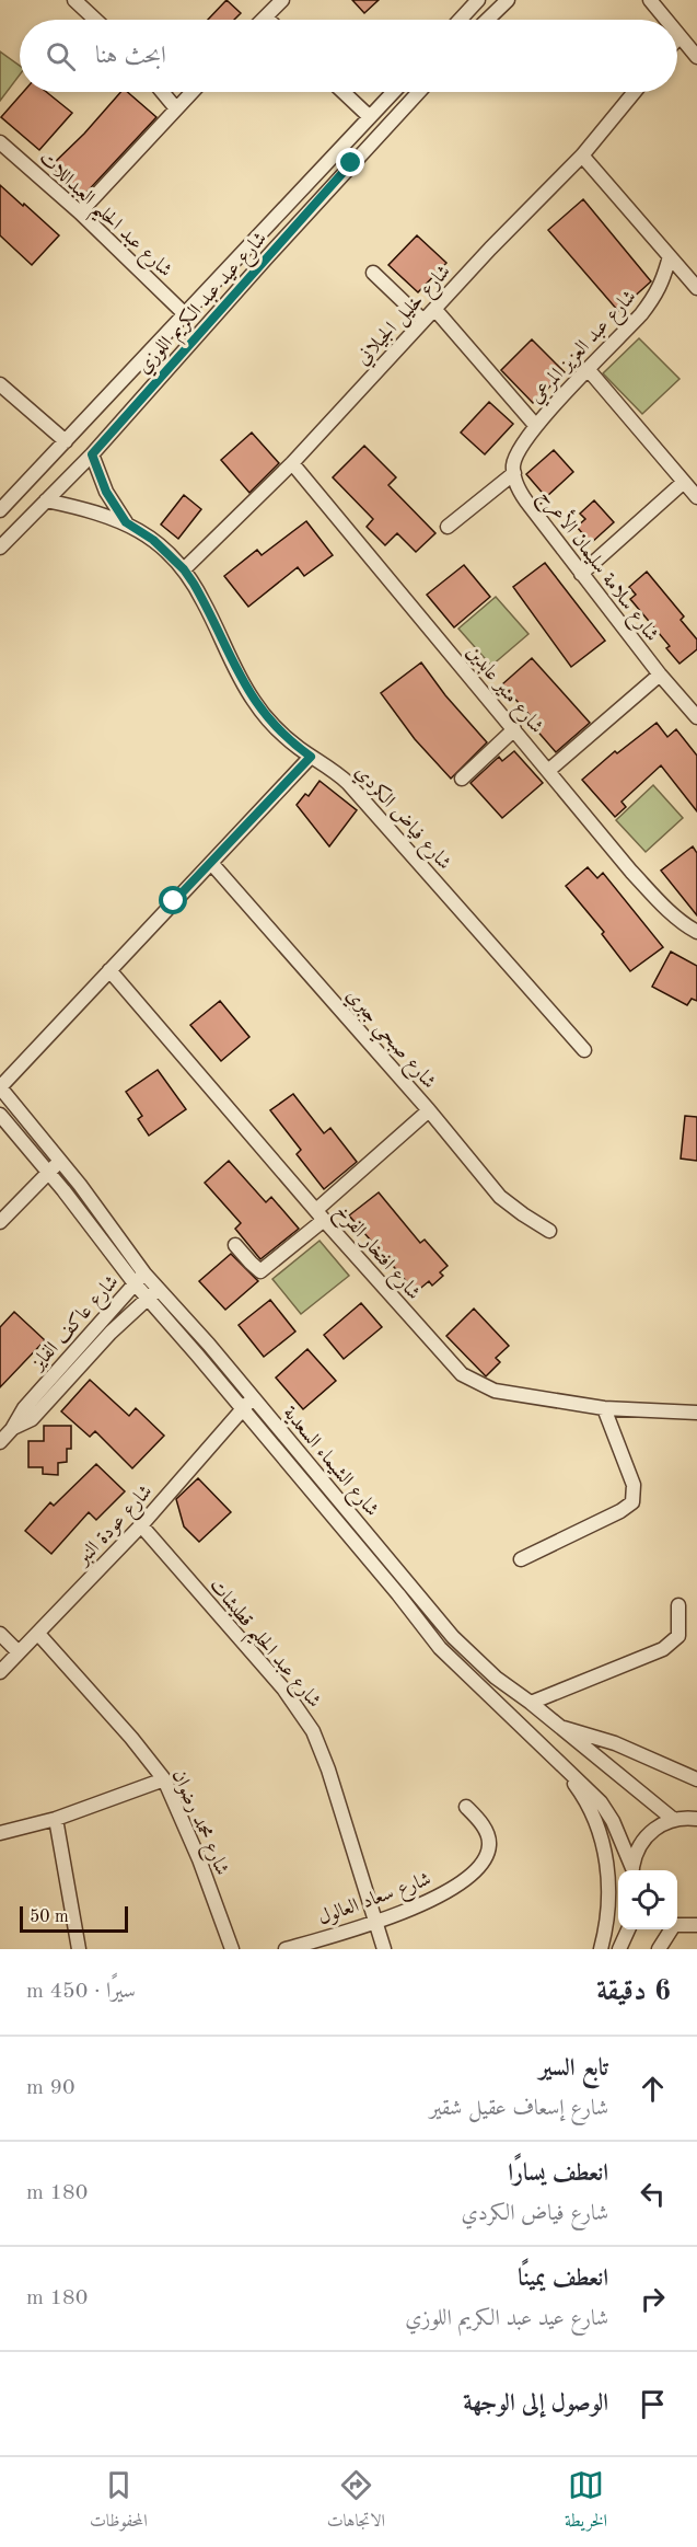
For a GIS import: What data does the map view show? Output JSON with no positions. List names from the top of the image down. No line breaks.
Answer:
{"streets":{"street":["شارع عبد الحليم العبداللات","شارع عيد عبد الكريم اللوزي","شارع خليل الجيلاني","شارع عبد العزيز المرعي","شارع سلامة سليمان الأعرج","شارع منير عابدين","شارع فياض الكردي","شارع صبحي جبري","شارع افتخار الفرخ","شارع عاكف الفايز","شارع الشيماء السعدية","شارع عودة النبر","شارع عبد الحليم قطيشات","شارع محمد رضوان","شارع سعاد العالول"]},"crossings":[["شارع عبد الحليم العبداللات","شارع عيد عبد الكريم اللوزي"],["شارع عيد عبد الكريم اللوزي","شارع فياض الكردي"],["شارع خليل الجيلاني","شارع منير عابدين"],["شارع خليل الجيلاني","شارع فياض الكردي"],["شارع عاكف الفايز","شارع الشيماء السعدية"],["شارع الشيماء السعدية","شارع عودة النبر"],["شارع عودة النبر","شارع عبد الحليم قطيشات"],["شارع عودة النبر","شارع محمد رضوان"],["شارع عبد الحليم قطيشات","شارع سعاد العالول"]],"scale_bar":"50 m","page":{"search":"ابحث هنا","scale":"50 m","heading":["6 دقيقة","سيرًا · 450 m"],"list":[["تابع السير","شارع إسعاف عقيل شقير","90 m"],["انعطف يسارًا","شارع فياض الكردي","180 m"],["انعطف يمينًا","شارع عيد عبد الكريم اللوزي","180 m"],"الوصول إلى الوجهة"],"nav":["الخريطة","الاتجاهات","المحفوظات"]}}
